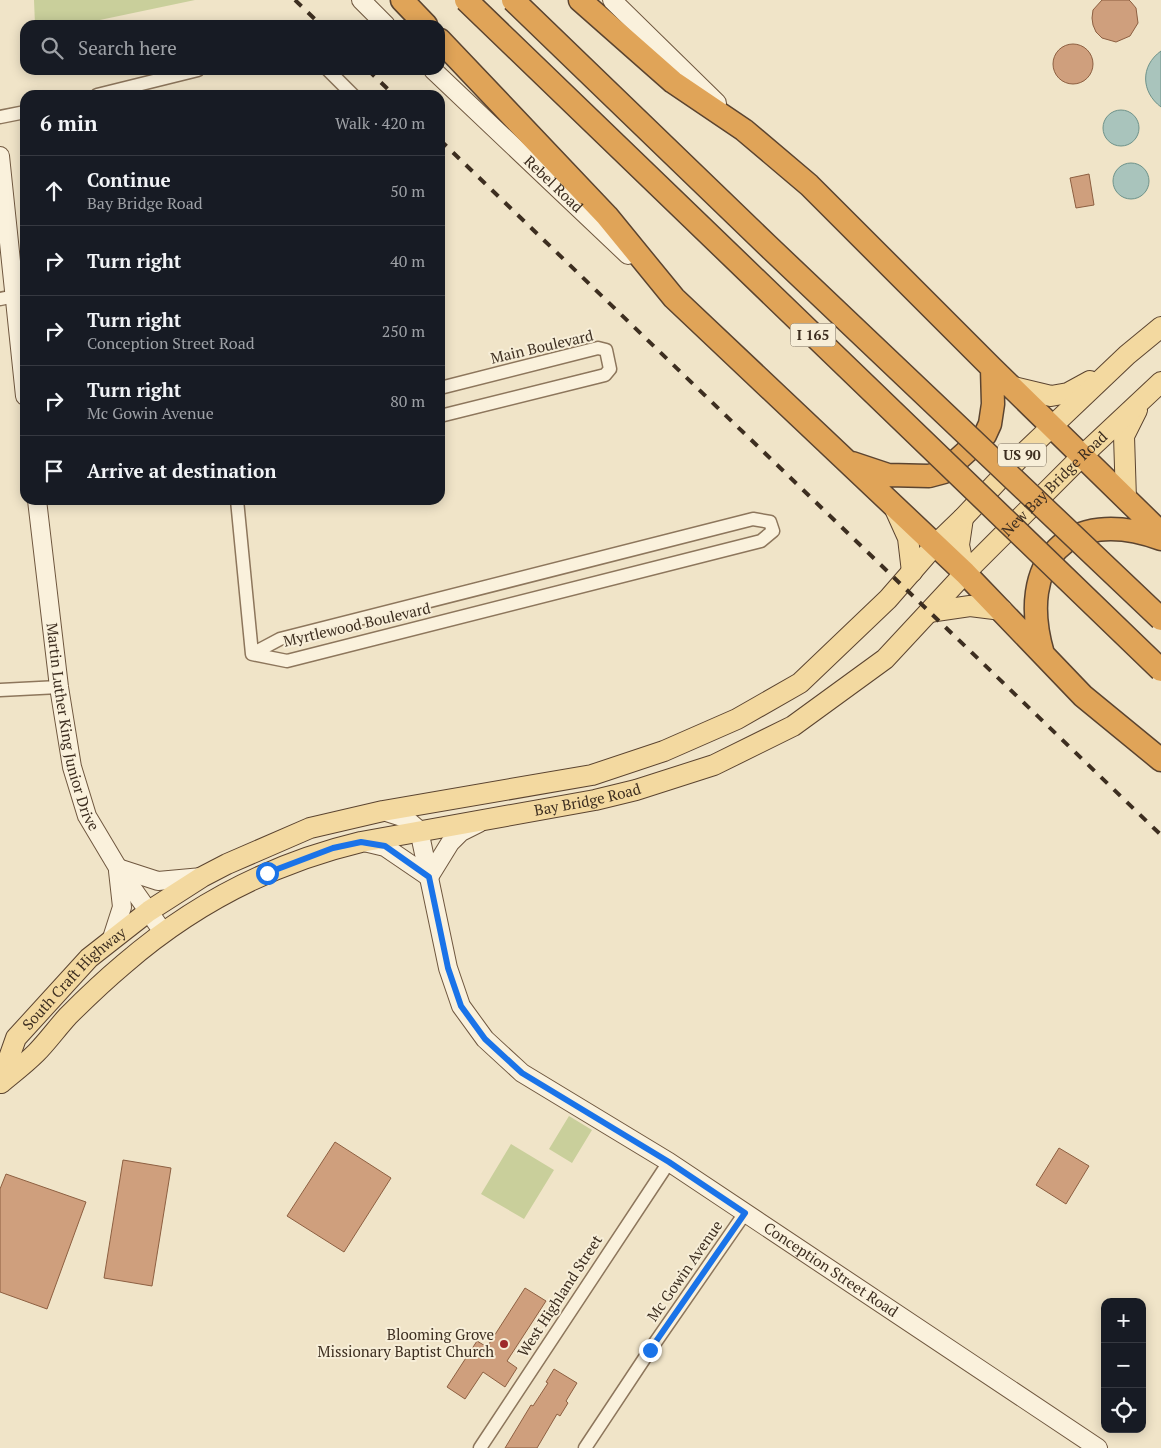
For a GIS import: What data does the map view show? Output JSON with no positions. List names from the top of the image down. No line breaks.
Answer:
{"streets":{"highway":["I 165"],"main road":["US 90","New Bay Bridge Road","Bay Bridge Road","South Craft Highway"],"street":["Rebel Road","Main Boulevard","Myrtlewood Boulevard","Martin Luther King Junior Drive","Conception Street Road","Mc Gowin Avenue","West Highland Street"]},"crossings":[["US 90","Bay Bridge Road"],["New Bay Bridge Road","Bay Bridge Road"],["Martin Luther King Junior Drive","Bay Bridge Road"],["Martin Luther King Junior Drive","South Craft Highway"],["Bay Bridge Road","South Craft Highway"],["Bay Bridge Road","Conception Street Road"],["Conception Street Road","Mc Gowin Avenue"],["Conception Street Road","West Highland Street"]],"places":["Blooming Grove Missionary Baptist Church"],"page":{"search":"Search here","heading":["6 min","Walk · 420 m"],"list":[["Continue","Bay Bridge Road","50 m"],["Turn right","40 m"],["Turn right","Conception Street Road","250 m"],["Turn right","Mc Gowin Avenue","80 m"],"Arrive at destination"],"map_buttons":["+","−"]}}
